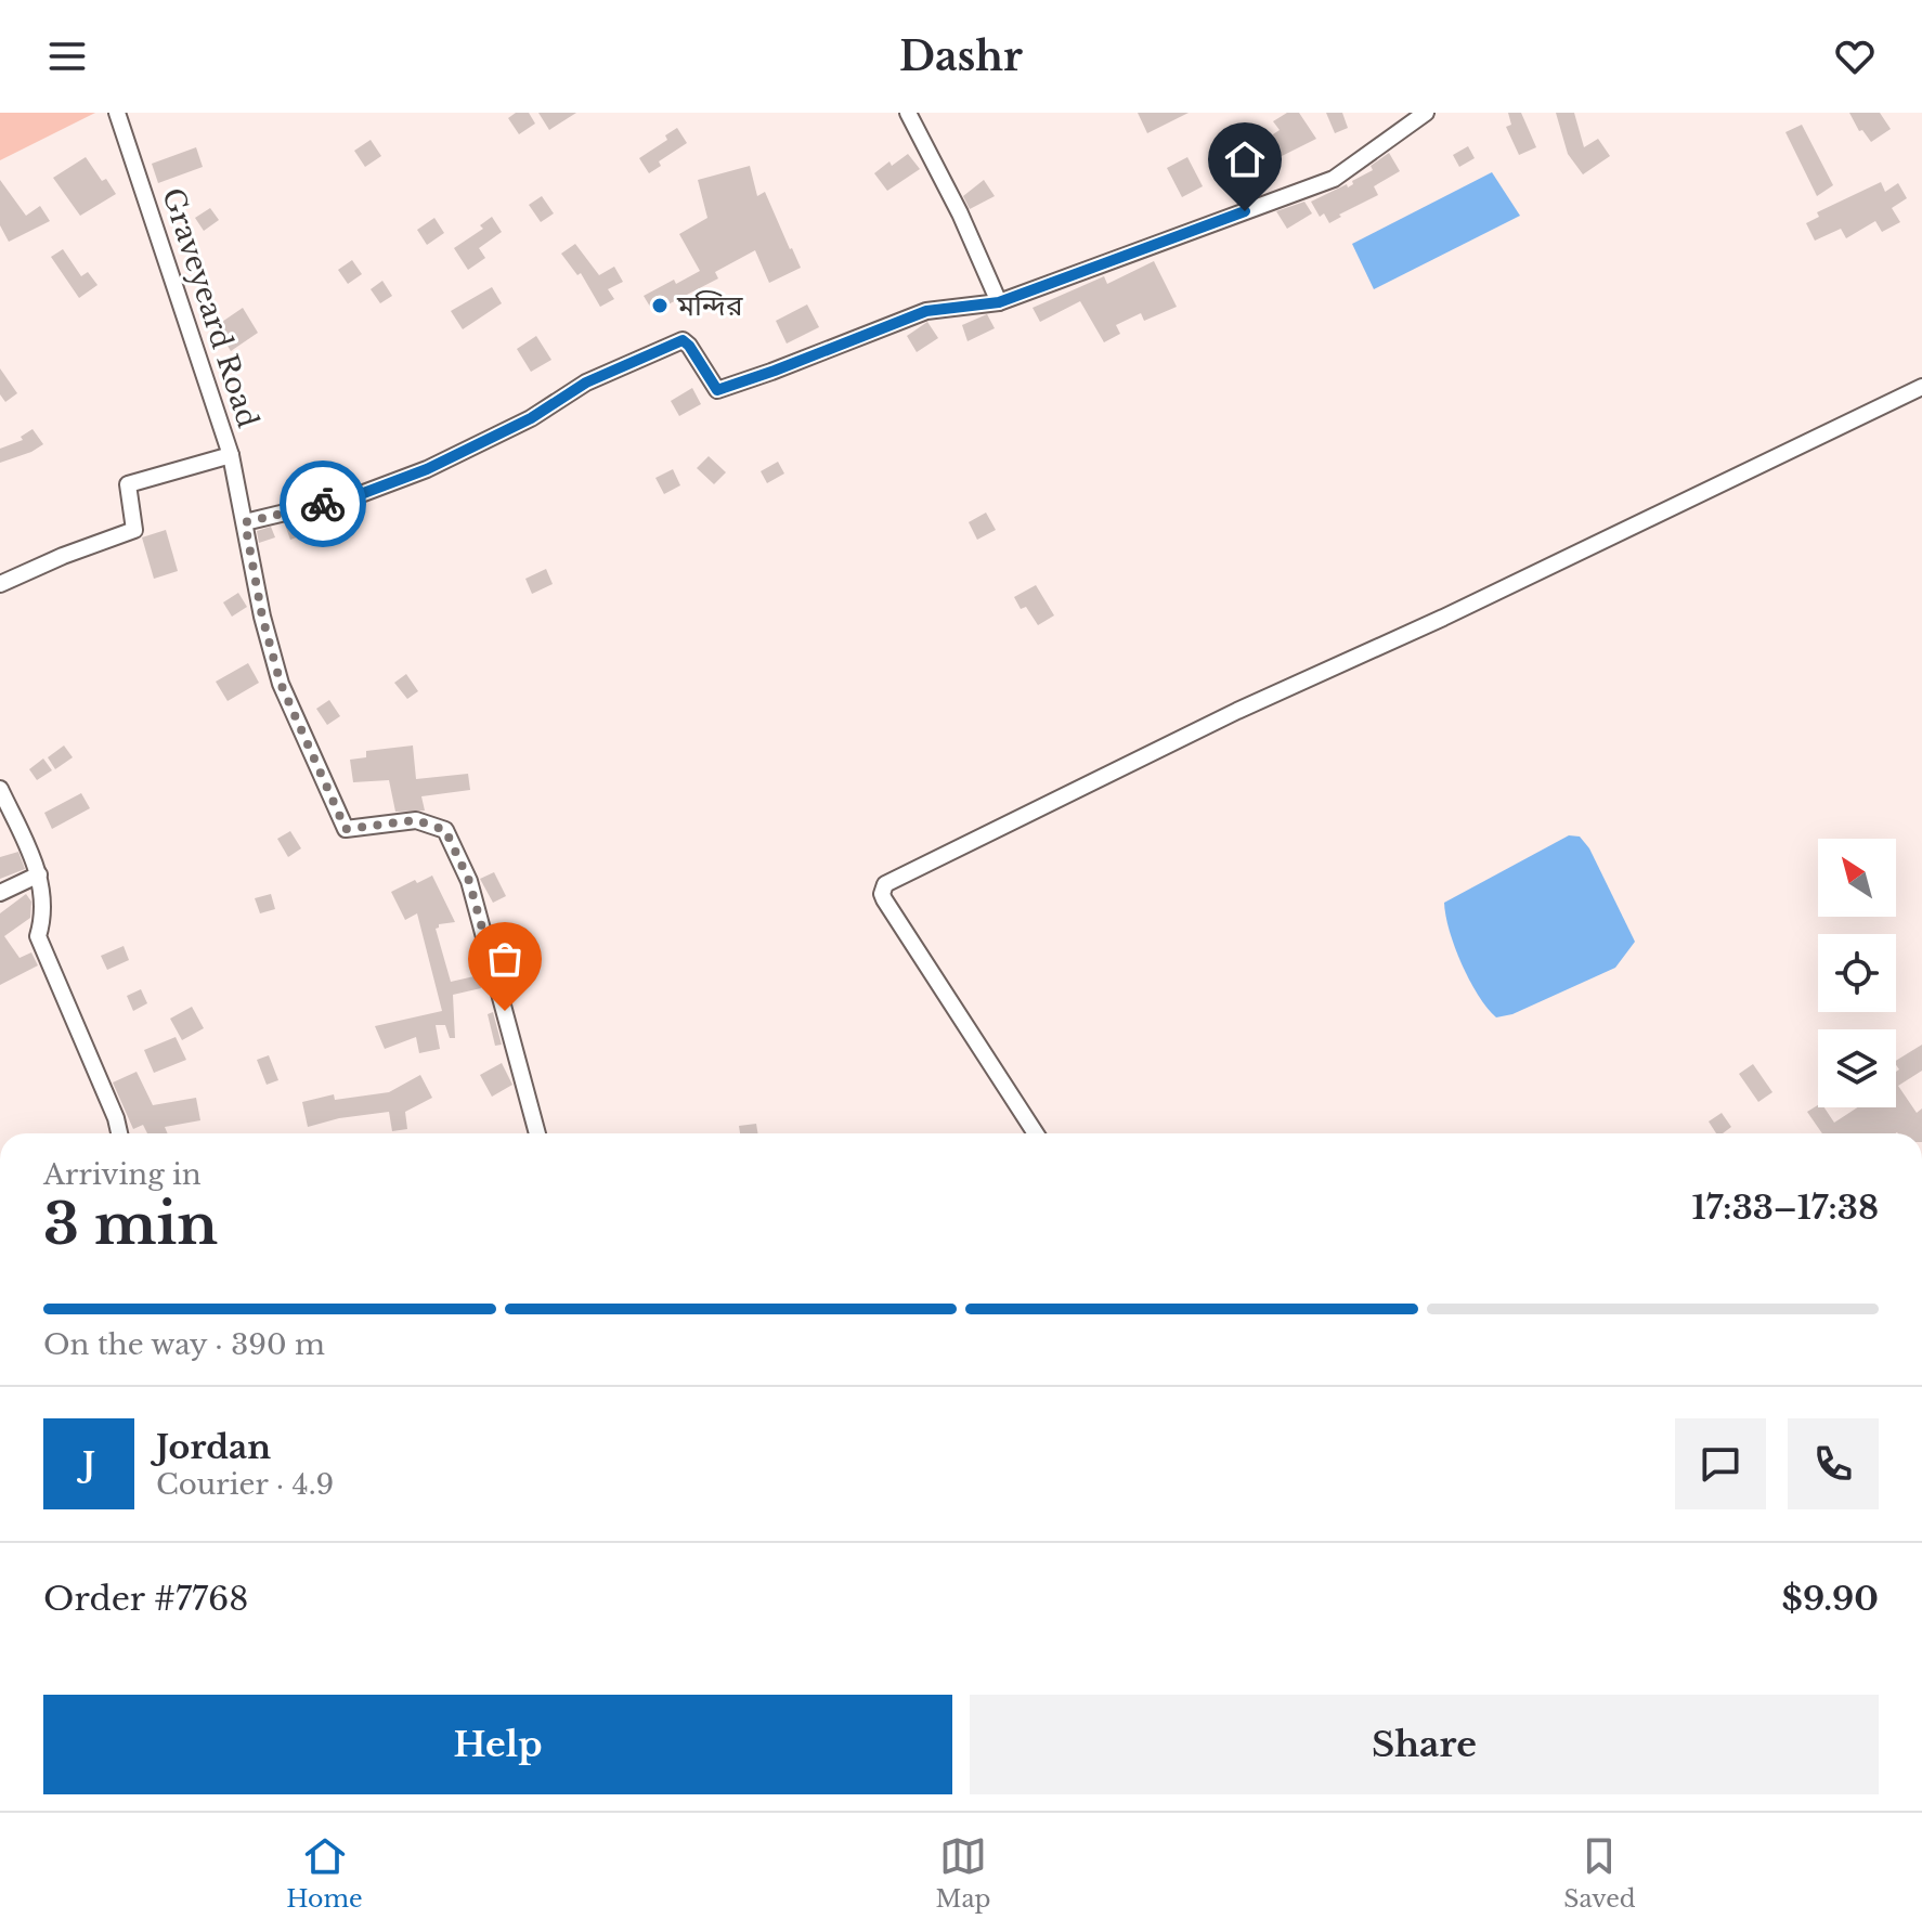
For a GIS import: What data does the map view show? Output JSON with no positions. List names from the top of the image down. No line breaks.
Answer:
{"streets":{"street":["Graveyeard Road"]},"places":["মন্দির"],"north":"top left","page":{"header":"Dashr","heading":["3 min","Arriving in","17:33–17:38"],"panel":["Jordan","Courier · 4.9","Order #7768","$9.90"],"bar":"On the way · 390 m","round":"J","buttons":["Help","Share"],"tabs":["Home","Map","Saved"]}}
